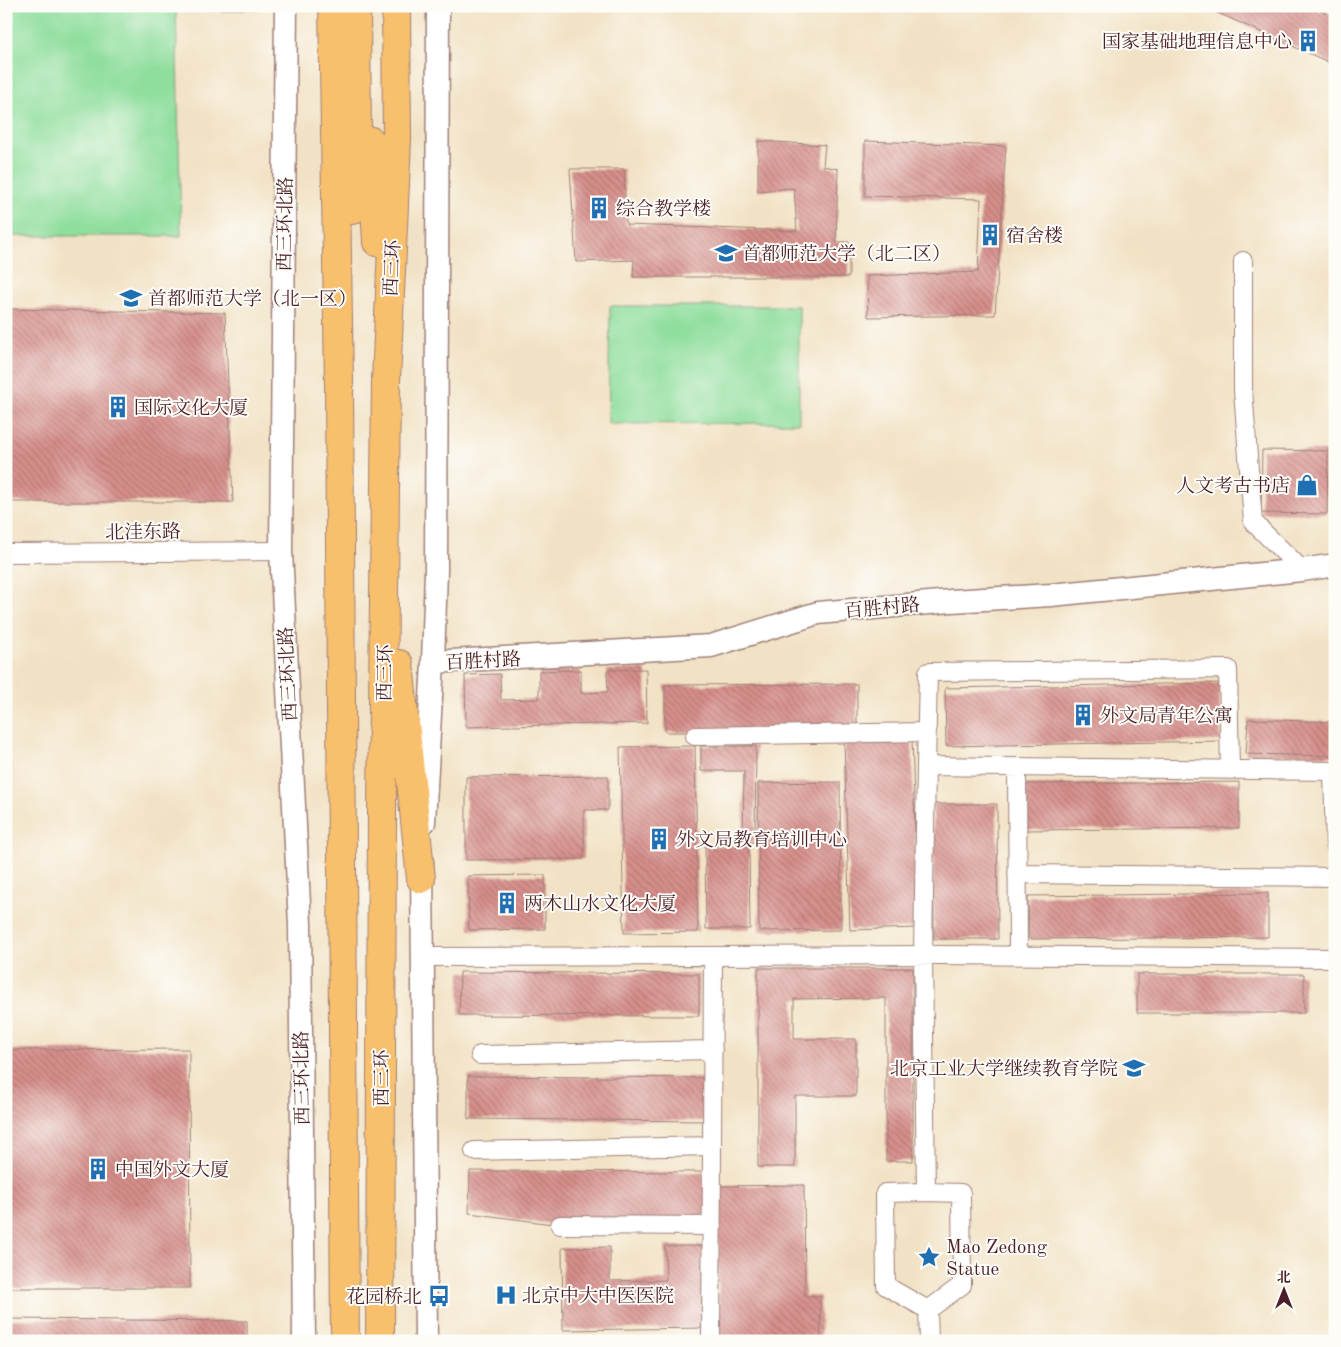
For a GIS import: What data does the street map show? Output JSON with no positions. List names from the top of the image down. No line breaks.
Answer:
{"streets":{"highway":["西三环"],"street":["西三环北路","北洼东路","百胜村路"]},"crossings":[["西三环北路","北洼东路"]],"places":{"building":["国家基础地理信息中心","综合教学楼","宿舍楼","国际文化大厦","外文局青年公寓","外文局教育培训中心","两木山水文化大厦","中国外文大厦"],"school or university":["首都师范大学（北二区）","首都师范大学（北一区）","北京工业大学继续教育学院"],"shop":["人文考古书店"],"place":["Mao Zedong Statue"],"hospital":["北京中大中医医院"],"bus stop":["花园桥北"]},"north":"top"}
